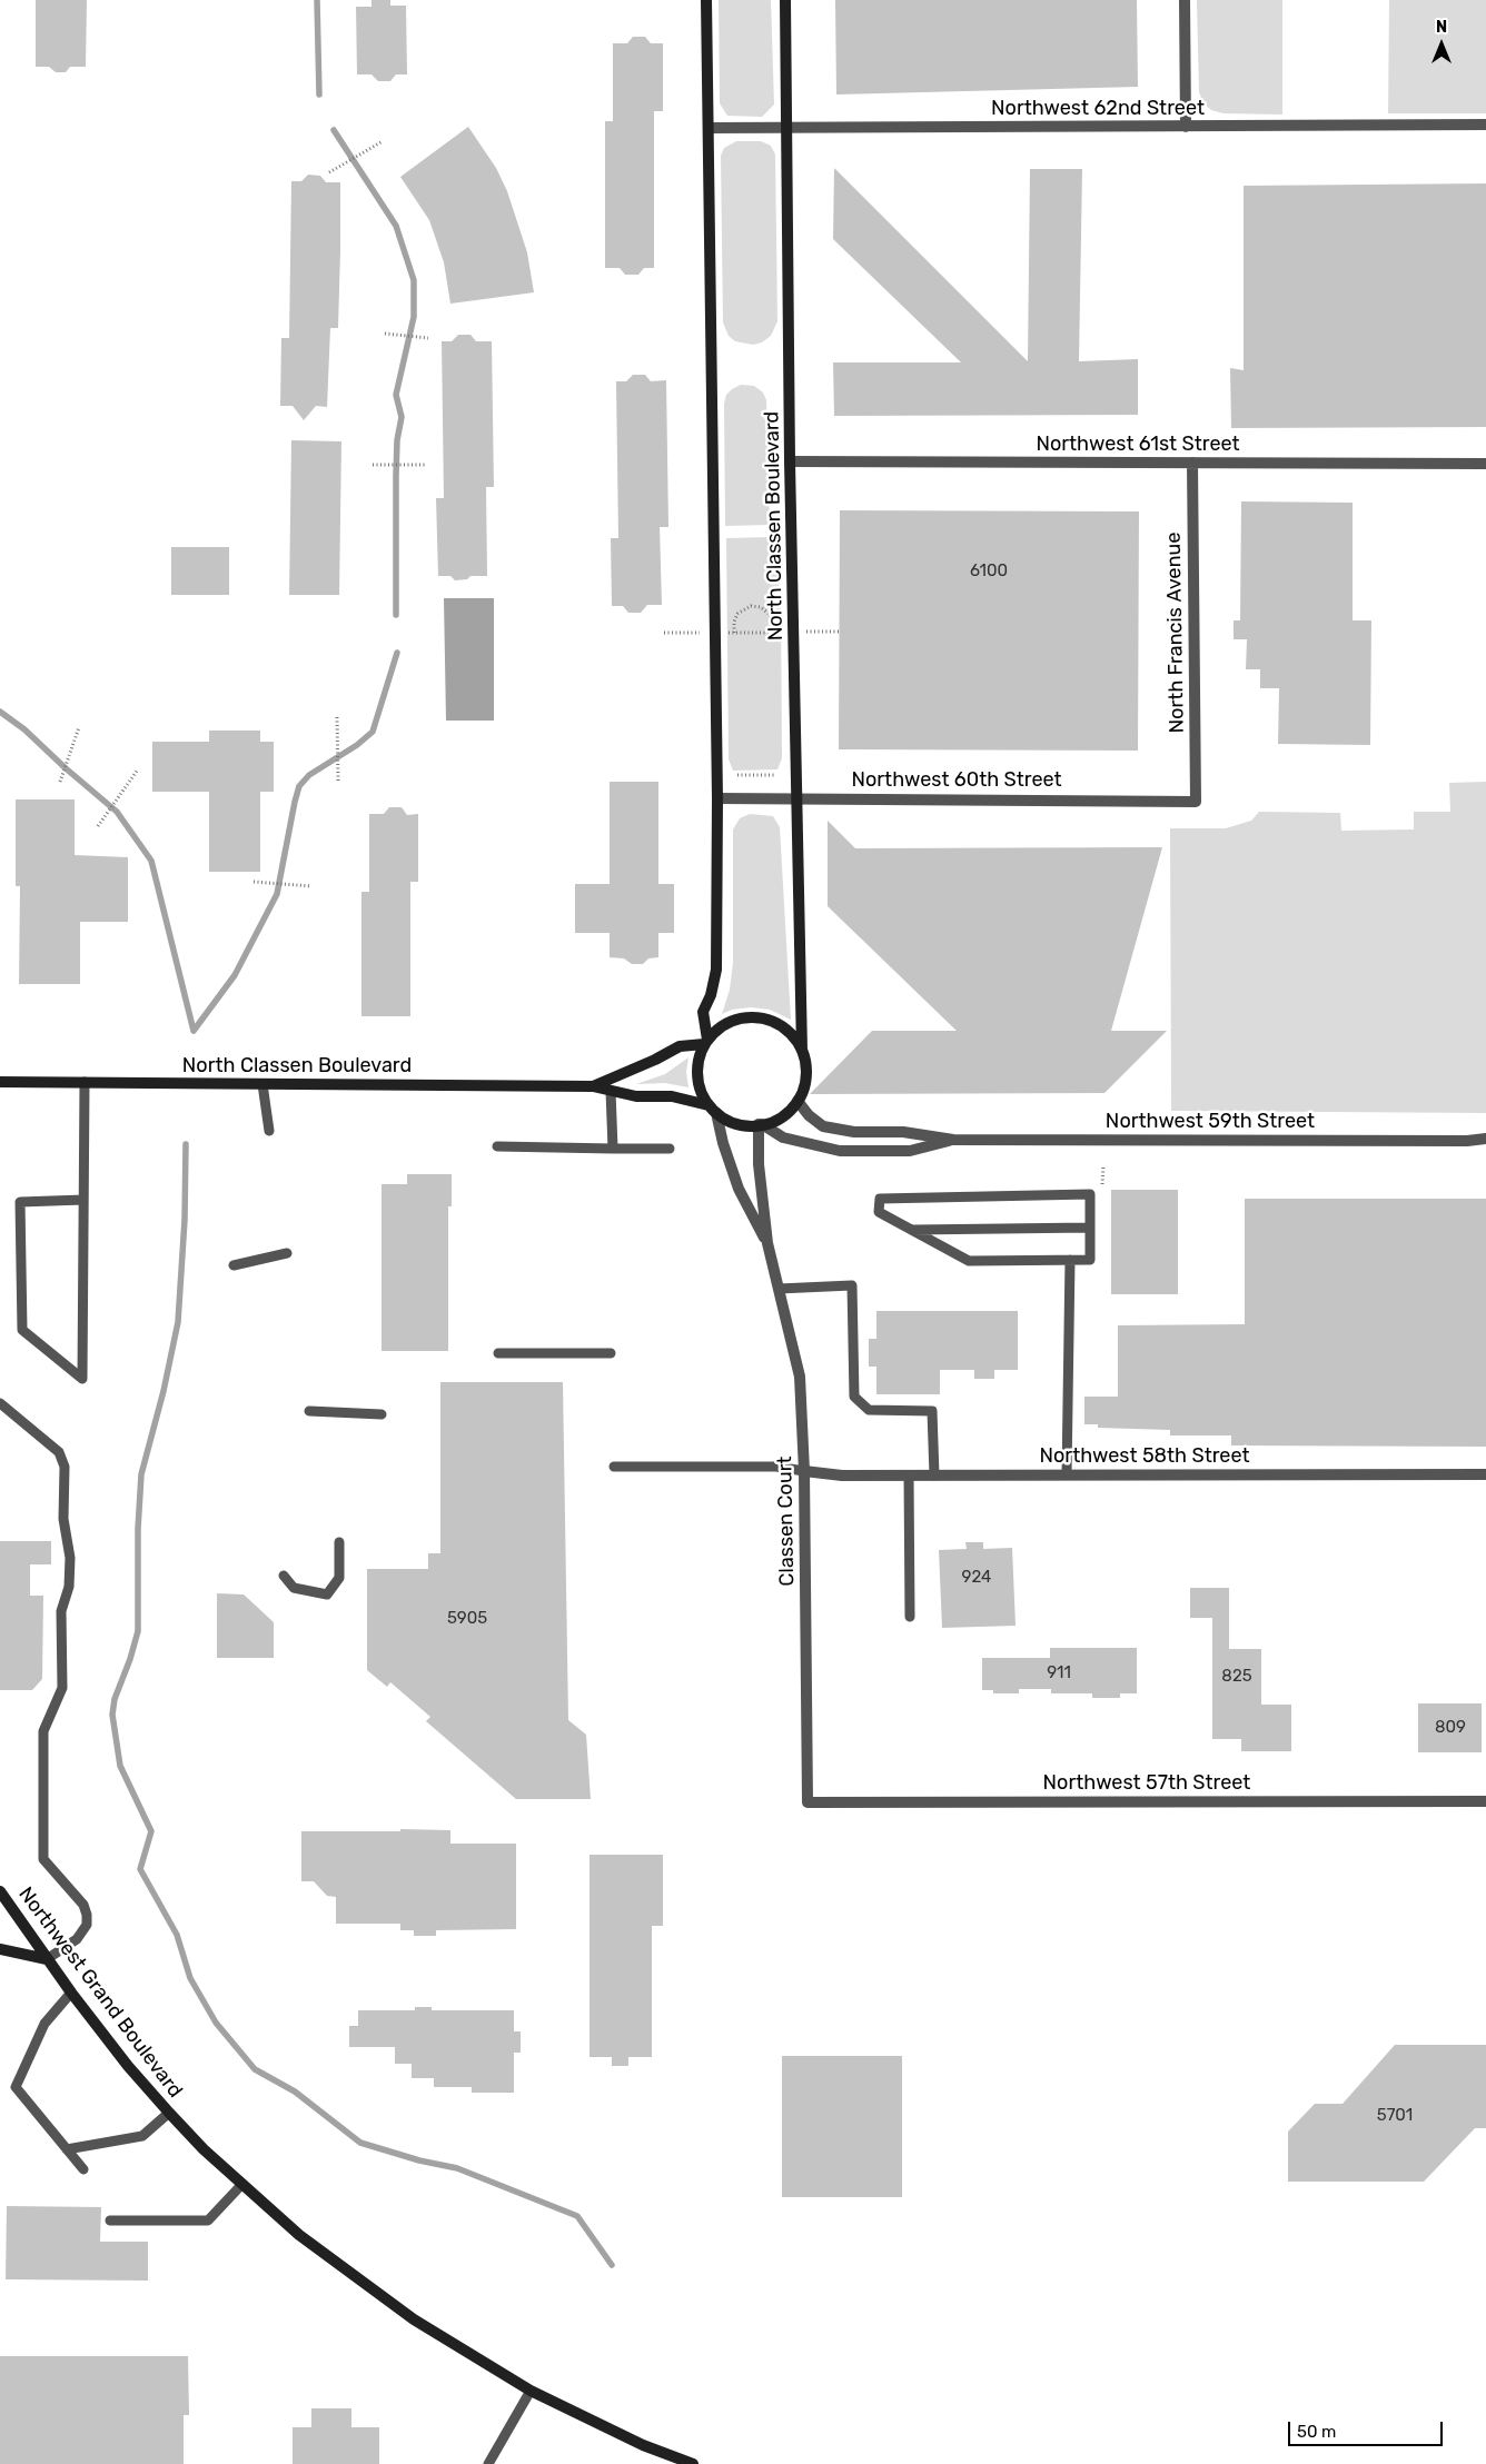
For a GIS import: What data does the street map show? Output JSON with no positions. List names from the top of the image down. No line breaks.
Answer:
{"streets":{"main road":["North Classen Boulevard","Northwest Grand Boulevard"],"street":["Northwest 62nd Street","Northwest 61st Street","North Francis Avenue","Northwest 60th Street","Northwest 59th Street","Northwest 58th Street","Classen Court","Northwest 57th Street"]},"crossings":[["Northwest 62nd Street","North Classen Boulevard"],["Northwest 61st Street","North Classen Boulevard"],["Northwest 61st Street","North Francis Avenue"],["North Classen Boulevard","Northwest 60th Street"],["North Classen Boulevard","Northwest 59th Street"],["North Classen Boulevard","Classen Court"],["North Francis Avenue","Northwest 60th Street"],["Northwest 59th Street","Classen Court"],["Northwest 58th Street","Classen Court"],["Classen Court","Northwest 57th Street"]],"house_numbers":["6100","924","5905","911","825","809","5701"],"scale_bar":"50 m","north":"top"}
